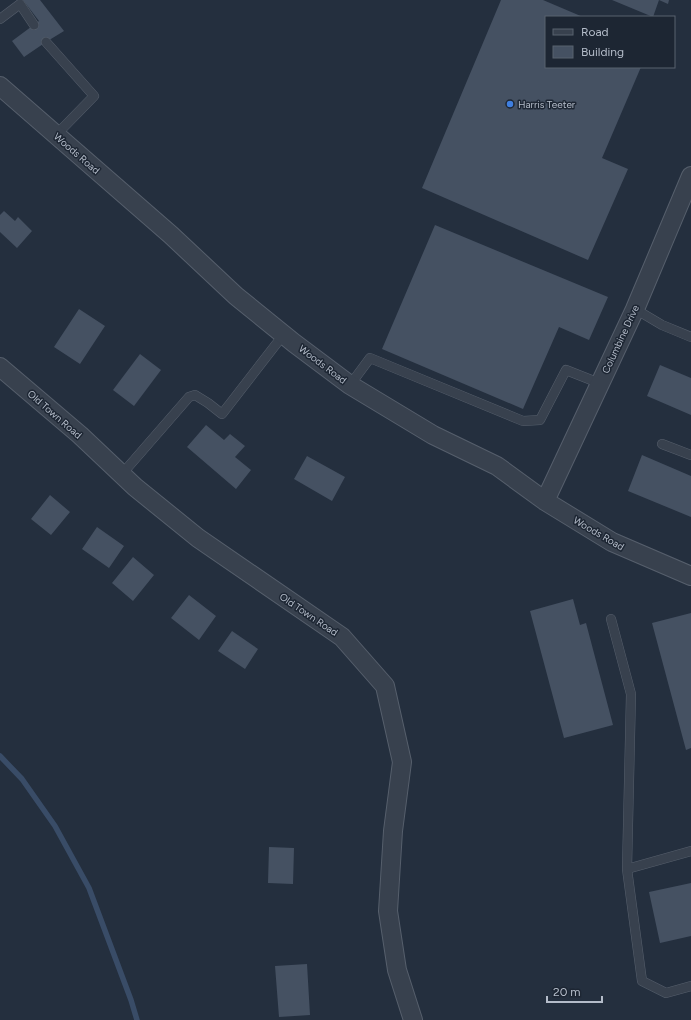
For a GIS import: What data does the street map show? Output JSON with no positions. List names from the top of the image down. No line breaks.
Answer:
{"streets":{"street":["Woods Road","Columbine Drive","Old Town Road"]},"crossings":[["Woods Road","Columbine Drive"]],"places":["Harris Teeter"],"legend":["Road","Building"],"scale_bar":"20 m"}
